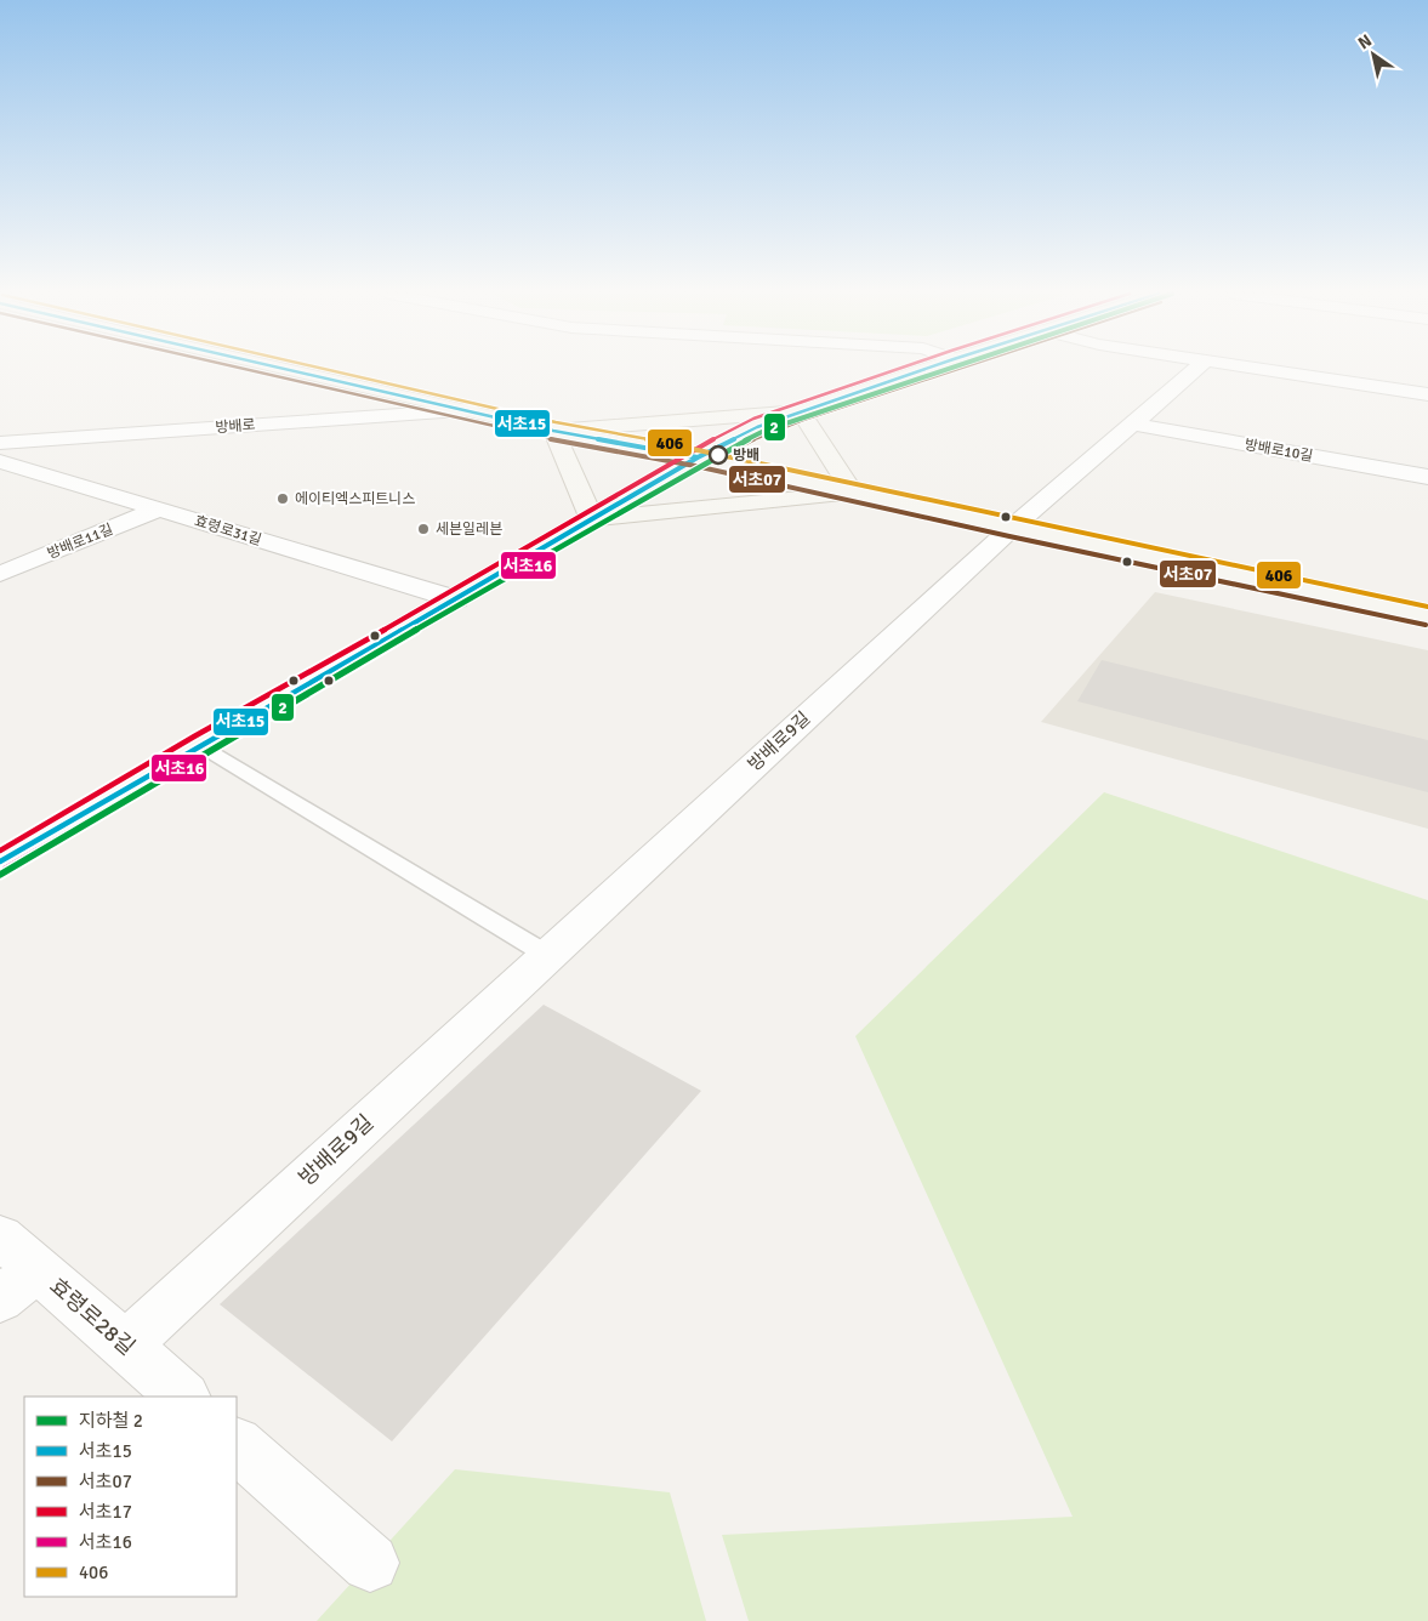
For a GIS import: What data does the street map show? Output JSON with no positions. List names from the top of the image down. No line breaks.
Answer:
{"streets":{"main road":["방배로"],"street":["방배로10길","효령로31길","방배로11길","방배로9길","효령로28길"]},"crossings":[["방배로","방배로9길"],["효령로31길","방배로11길"],["방배로9길","효령로28길"]],"places":["방배","에이티엑스피트니스","세븐일레븐"],"lines":["metro line 2","transit line 서초15","transit line 서초07","transit line 서초17","transit line 406","transit line 서초16"],"legend":["지하철 2","서초15","서초07","서초17","서초16","406"],"north":"top left"}
